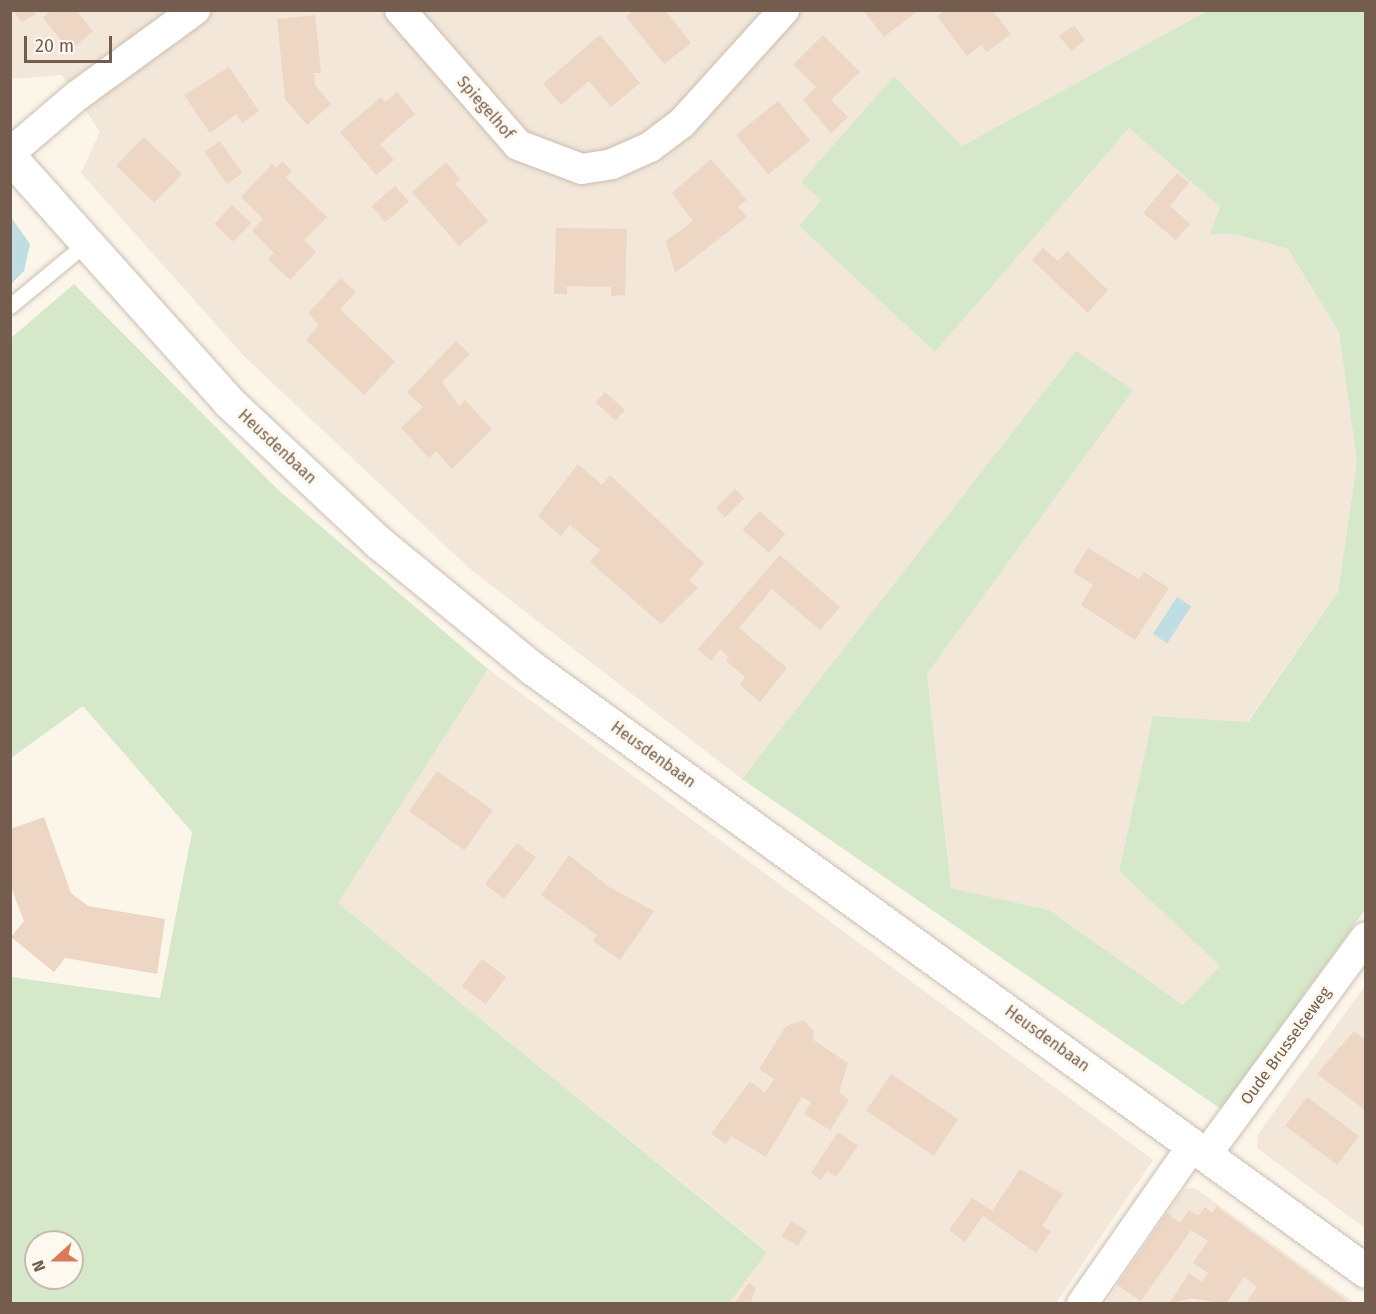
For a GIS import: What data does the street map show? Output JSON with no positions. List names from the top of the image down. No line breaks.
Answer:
{"streets":{"main road":["Heusdenbaan"],"street":["Spiegelhof","Oude Brusselseweg"]},"crossings":[["Heusdenbaan","Oude Brusselseweg"]],"scale_bar":"20 m","north":"left"}
